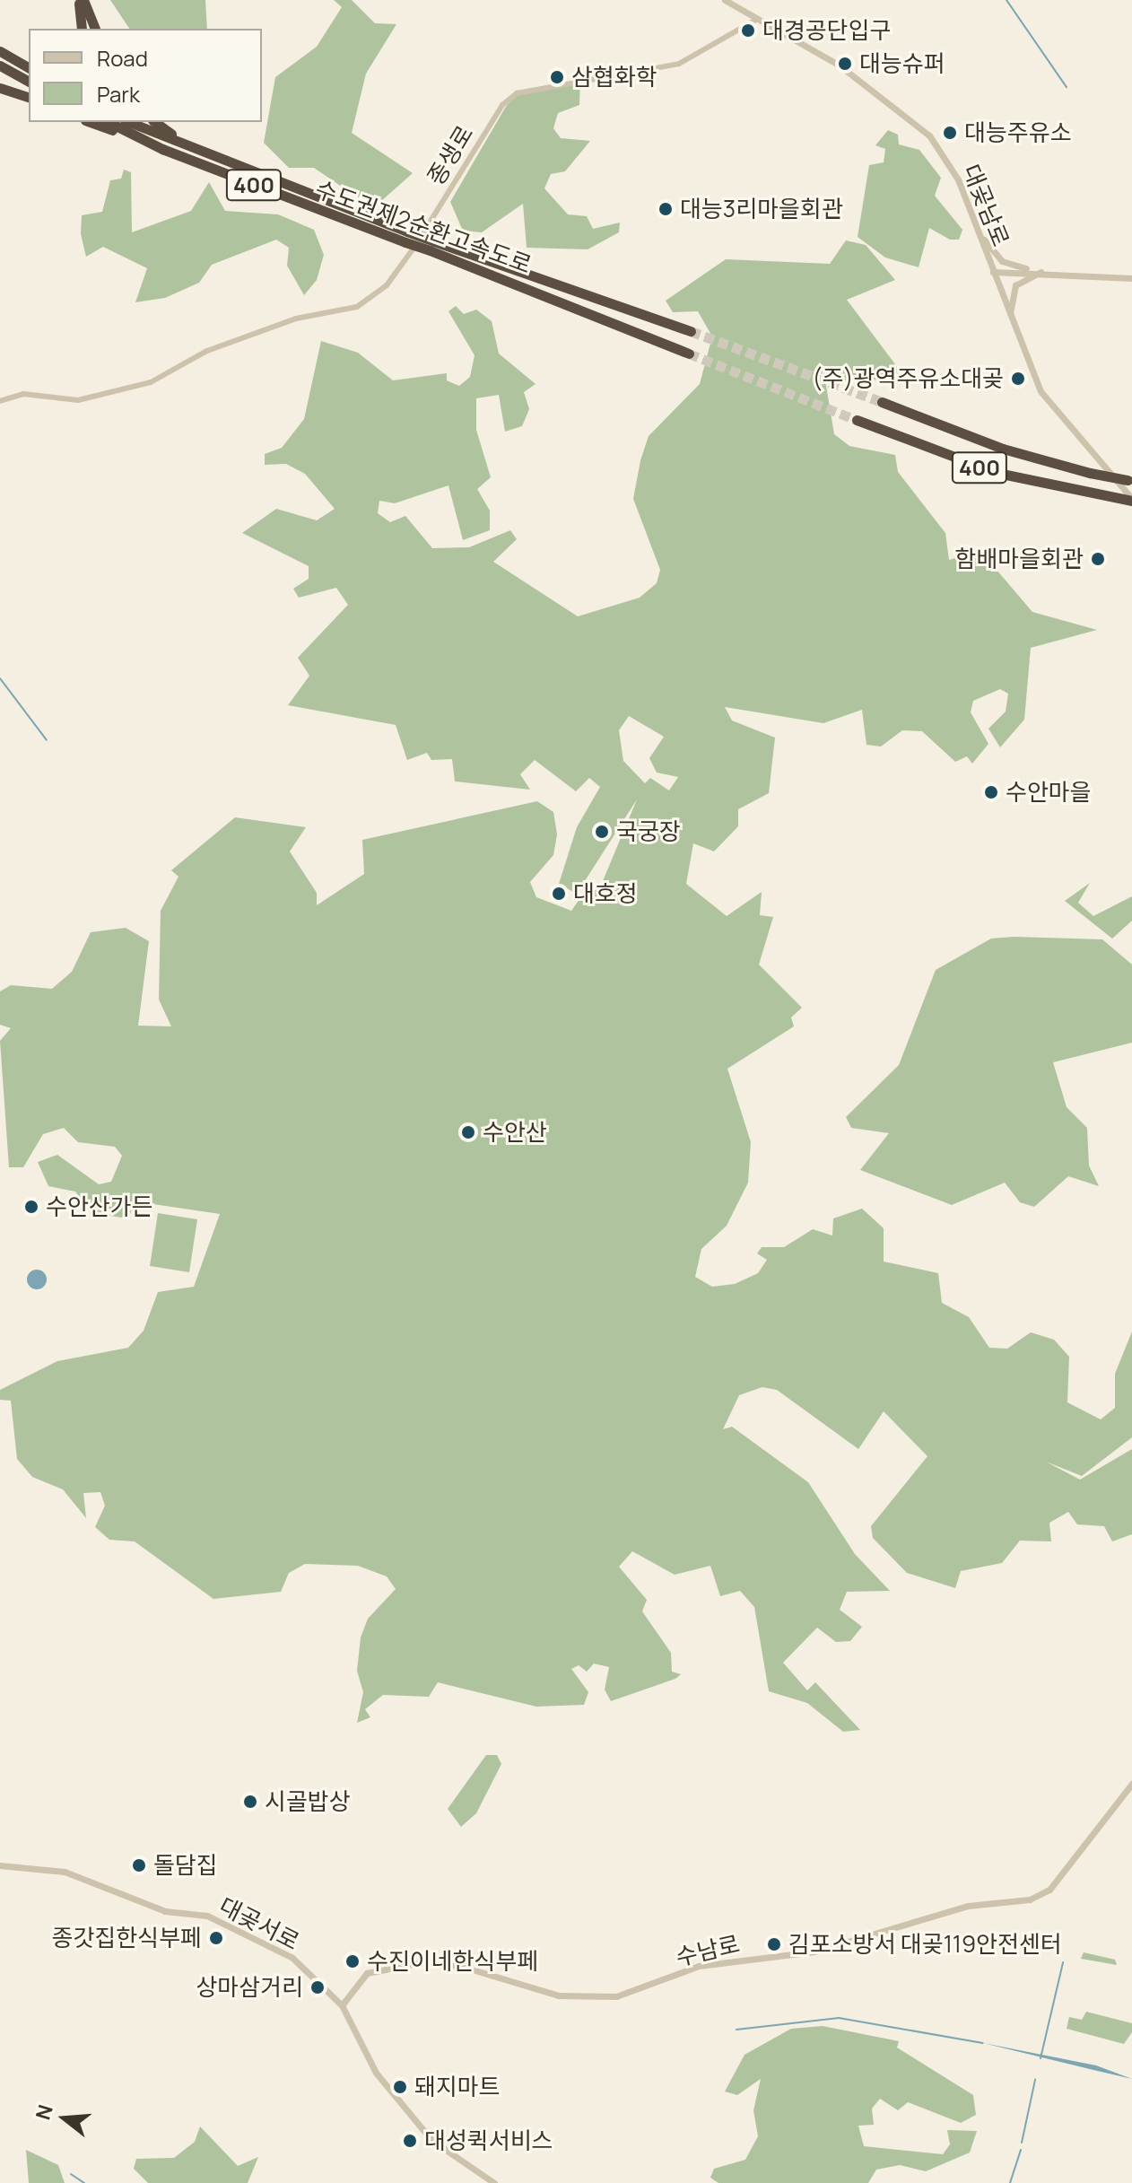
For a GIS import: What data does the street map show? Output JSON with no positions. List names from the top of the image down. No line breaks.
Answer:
{"streets":{"highway":["400","수도권제2순환고속도로"],"street":["종생로","대곶남로","대곶서로","수남로"]},"crossings":[["종생로","대곶남로"],["400","대곶남로"],["대곶서로","수남로"]],"places":["대경공단입구","대능슈퍼","삼협화학","대능주유소","대능3리마을회관","(주)광역주유소대곶","함배마을회관","수안마을","국궁장","대호정","수안산","수안산가든","시골밥상","돌담집","종갓집한식부페","김포소방서 대곶119안전센터","수진이네한식부페","상마삼거리","돼지마트","대성퀵서비스"],"legend":["Road","Park"],"north":"left"}
